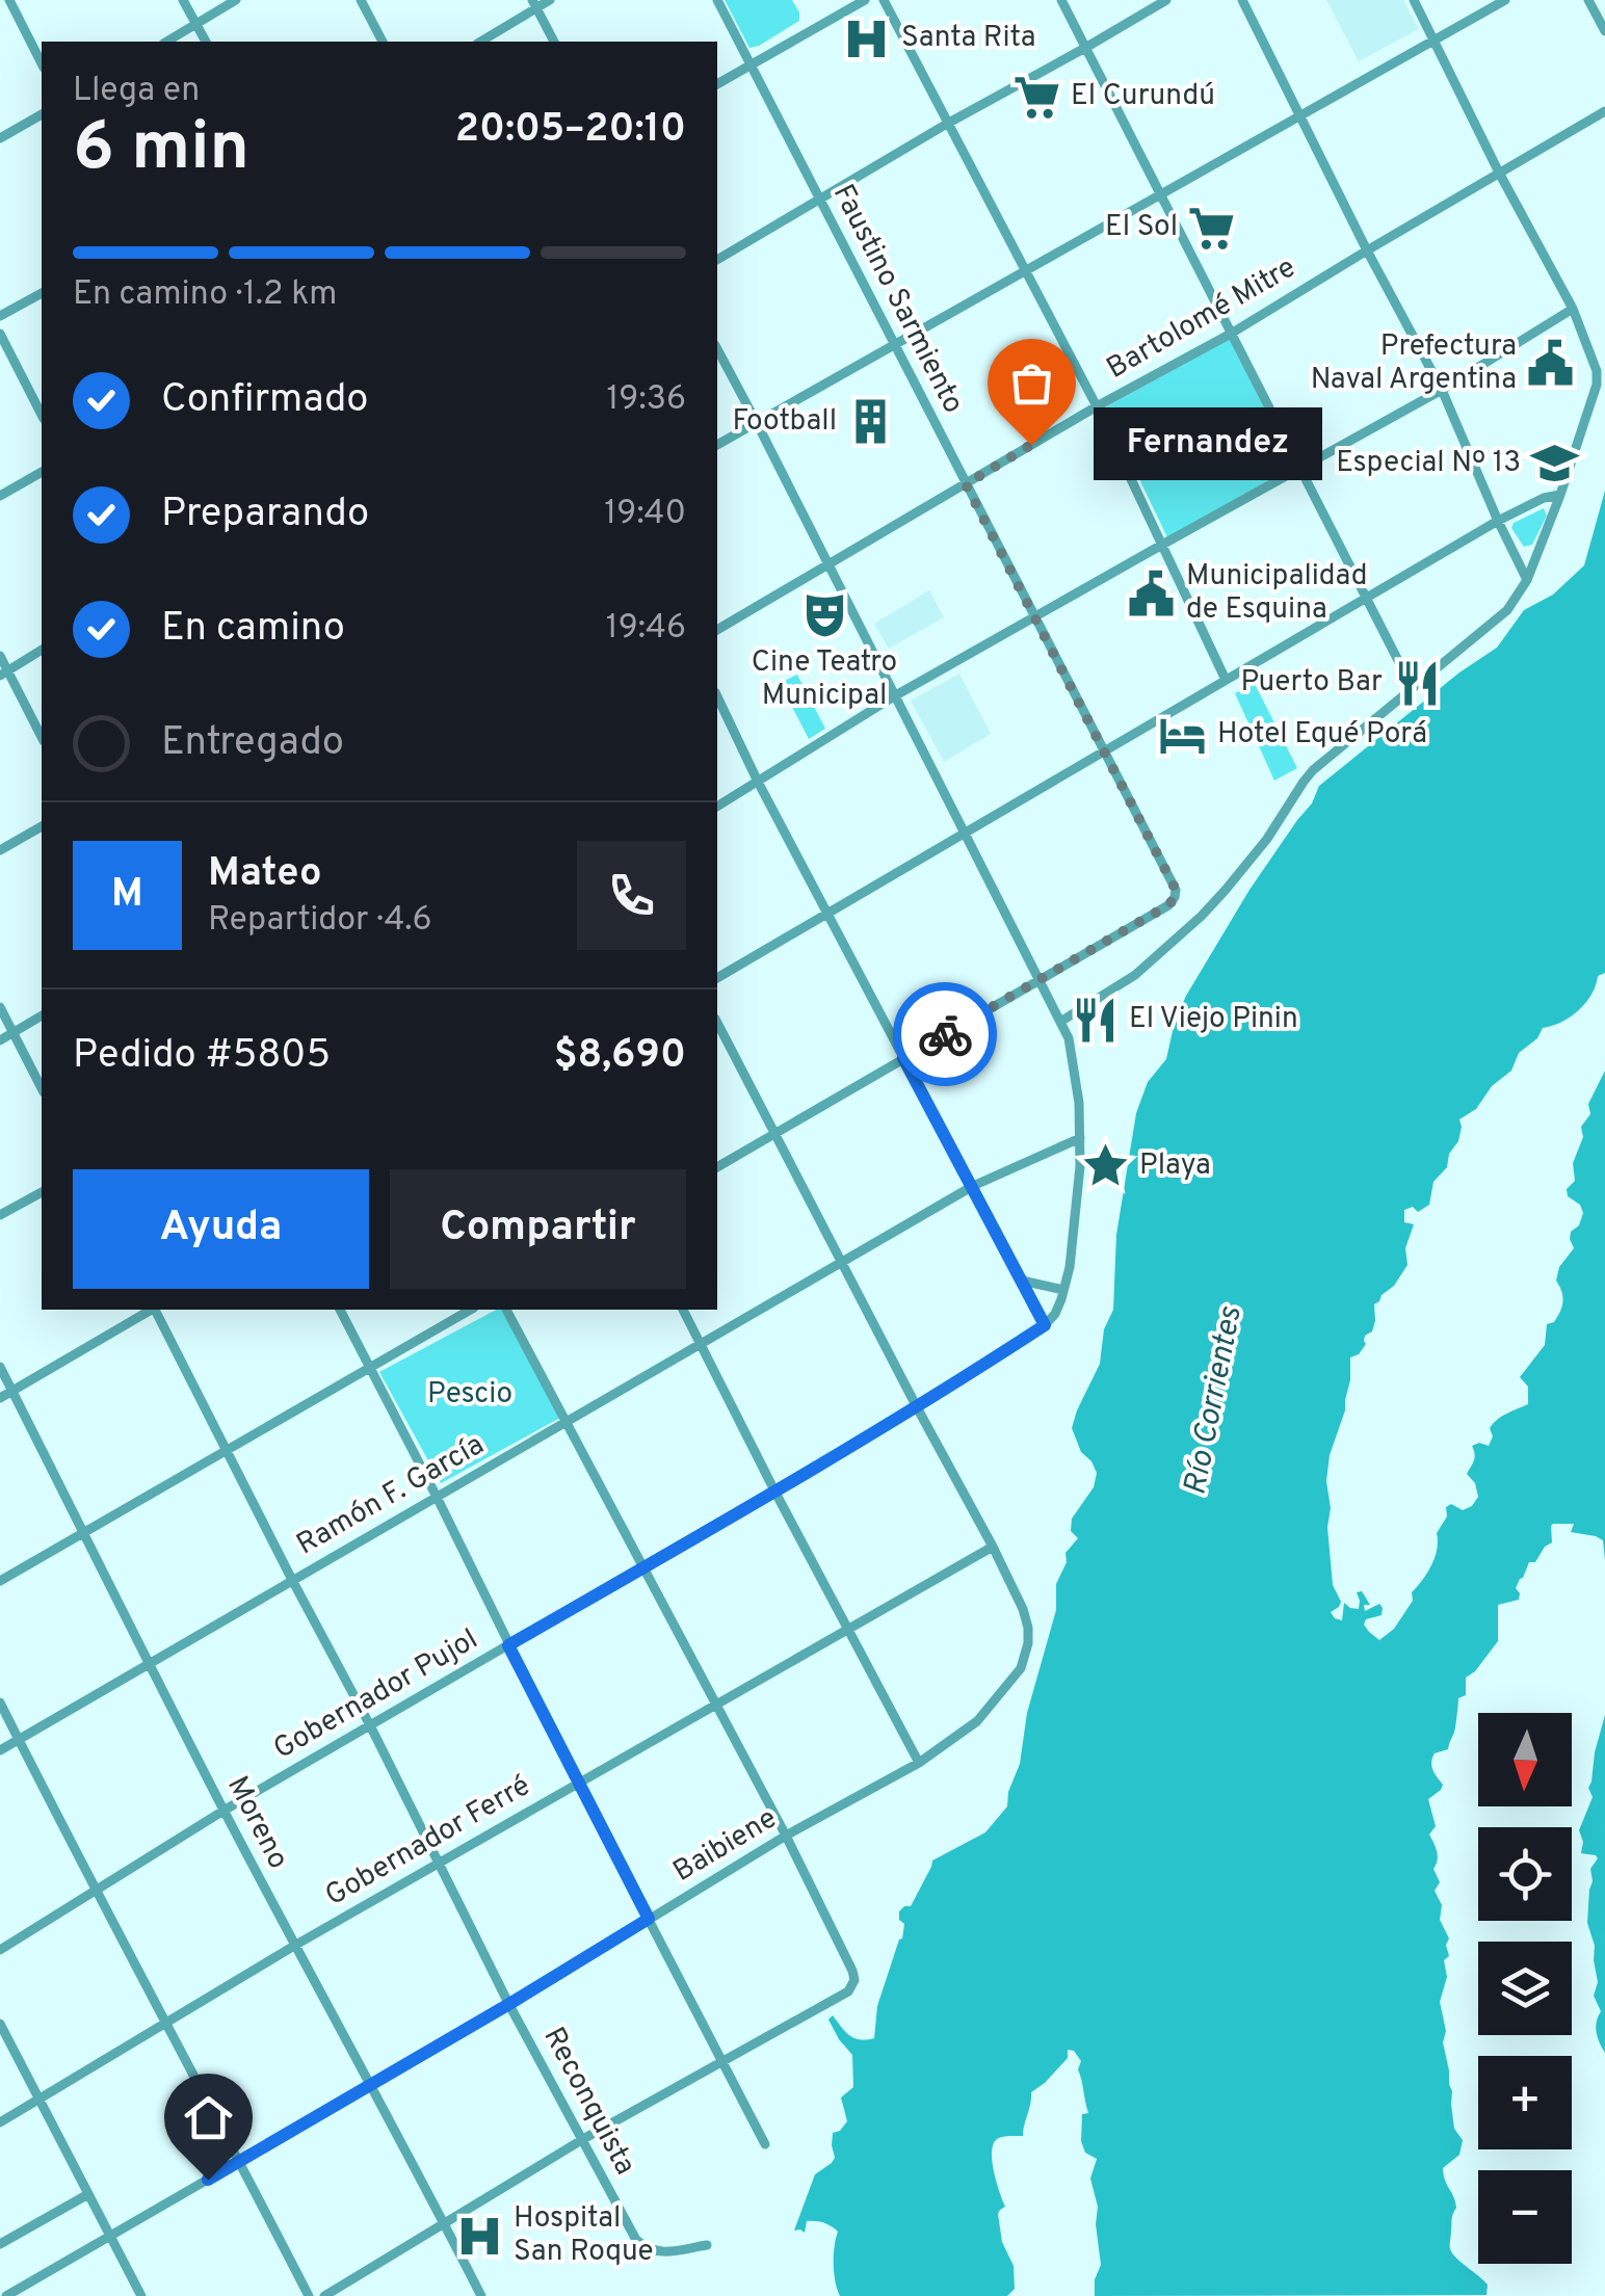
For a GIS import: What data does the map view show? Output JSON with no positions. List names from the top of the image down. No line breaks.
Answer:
{"streets":{"street":["Faustino Sarmiento","Bartolomé Mitre","Ramón F. García","Gobernador Pujol","Moreno","Gobernador Ferré","Baibiene","Reconquista"]},"crossings":[["Faustino Sarmiento","Bartolomé Mitre"],["Ramón F. García","Moreno"],["Ramón F. García","Reconquista"],["Gobernador Pujol","Moreno"],["Gobernador Pujol","Reconquista"],["Moreno","Gobernador Ferré"],["Moreno","Baibiene"],["Gobernador Ferré","Baibiene"],["Gobernador Ferré","Reconquista"],["Baibiene","Reconquista"]],"water":["Río Corrientes"],"parks":["Pescio"],"places":{"hospital":["Santa Rita","Hospital San Roque"],"supermarket":["El Curundú","El Sol"],"public building":["Prefectura Naval Argentina","Municipalidad de Esquina"],"building":["Football"],"other":["Fernandez"],"school or university":["Especial Nº 13"],"theatre":["Cine Teatro Municipal"],"restaurant":["Puerto Bar","El Viejo Pinin"],"hotel":["Hotel Equé Porá"],"place":["Playa"]},"north":"bottom","page":{"heading":["6 min","Llega en","20:05–20:10"],"panel":["Mateo","Repartidor · 4.6","Pedido #5805","$8,690"],"bar":"En camino · 1.2 km","list":[["Confirmado","19:36"],["Preparando","19:40"],["En camino","19:46"],"Entregado"],"bubble":"Fernandez","round":"M","buttons":["Ayuda","Compartir"],"map_buttons":["+","−"]}}
